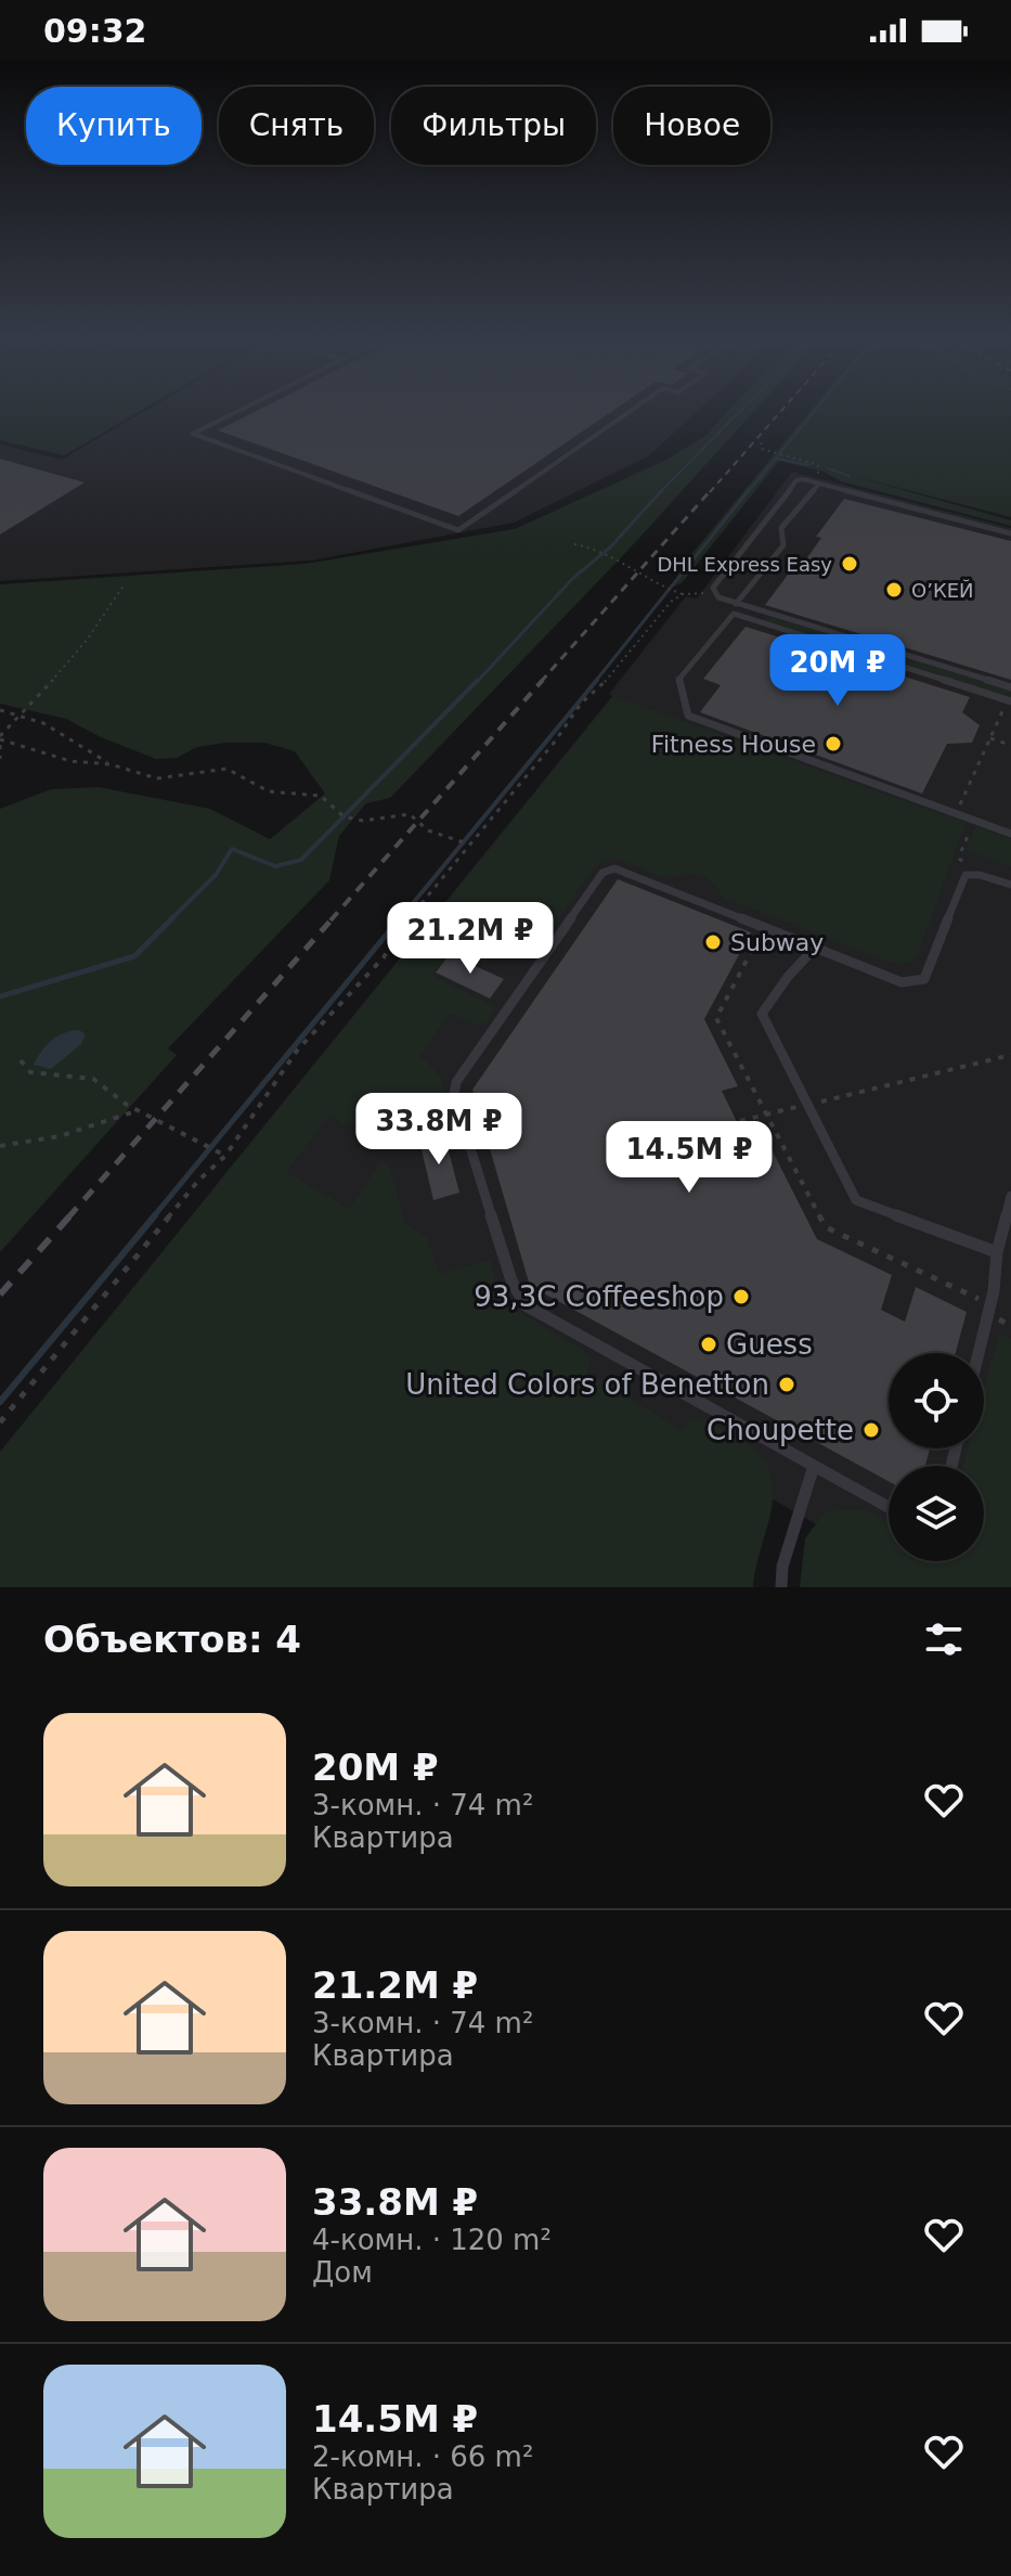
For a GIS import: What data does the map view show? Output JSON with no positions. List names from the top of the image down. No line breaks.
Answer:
{"places":["DHL Express Easy","О’КЕЙ","Fitness House","Subway","93,3C Coffeeshop","Guess","United Colors of Benetton","Choupette"],"page":{"status":"09:32","chip":["Купить","Снять","Фильтры","Новое"],"price":["20M ₽","21.2M ₽","33.8M ₽","14.5M ₽"],"heading":"Объектов: 4","list":[{"name":"20M ₽","note":"3-комн. · 74 m² · Квартира"},{"name":"21.2M ₽","note":"3-комн. · 74 m² · Квартира"},{"name":"33.8M ₽","note":"4-комн. · 120 m² · Дом"},{"name":"14.5M ₽","note":"2-комн. · 66 m² · Квартира"}]}}
